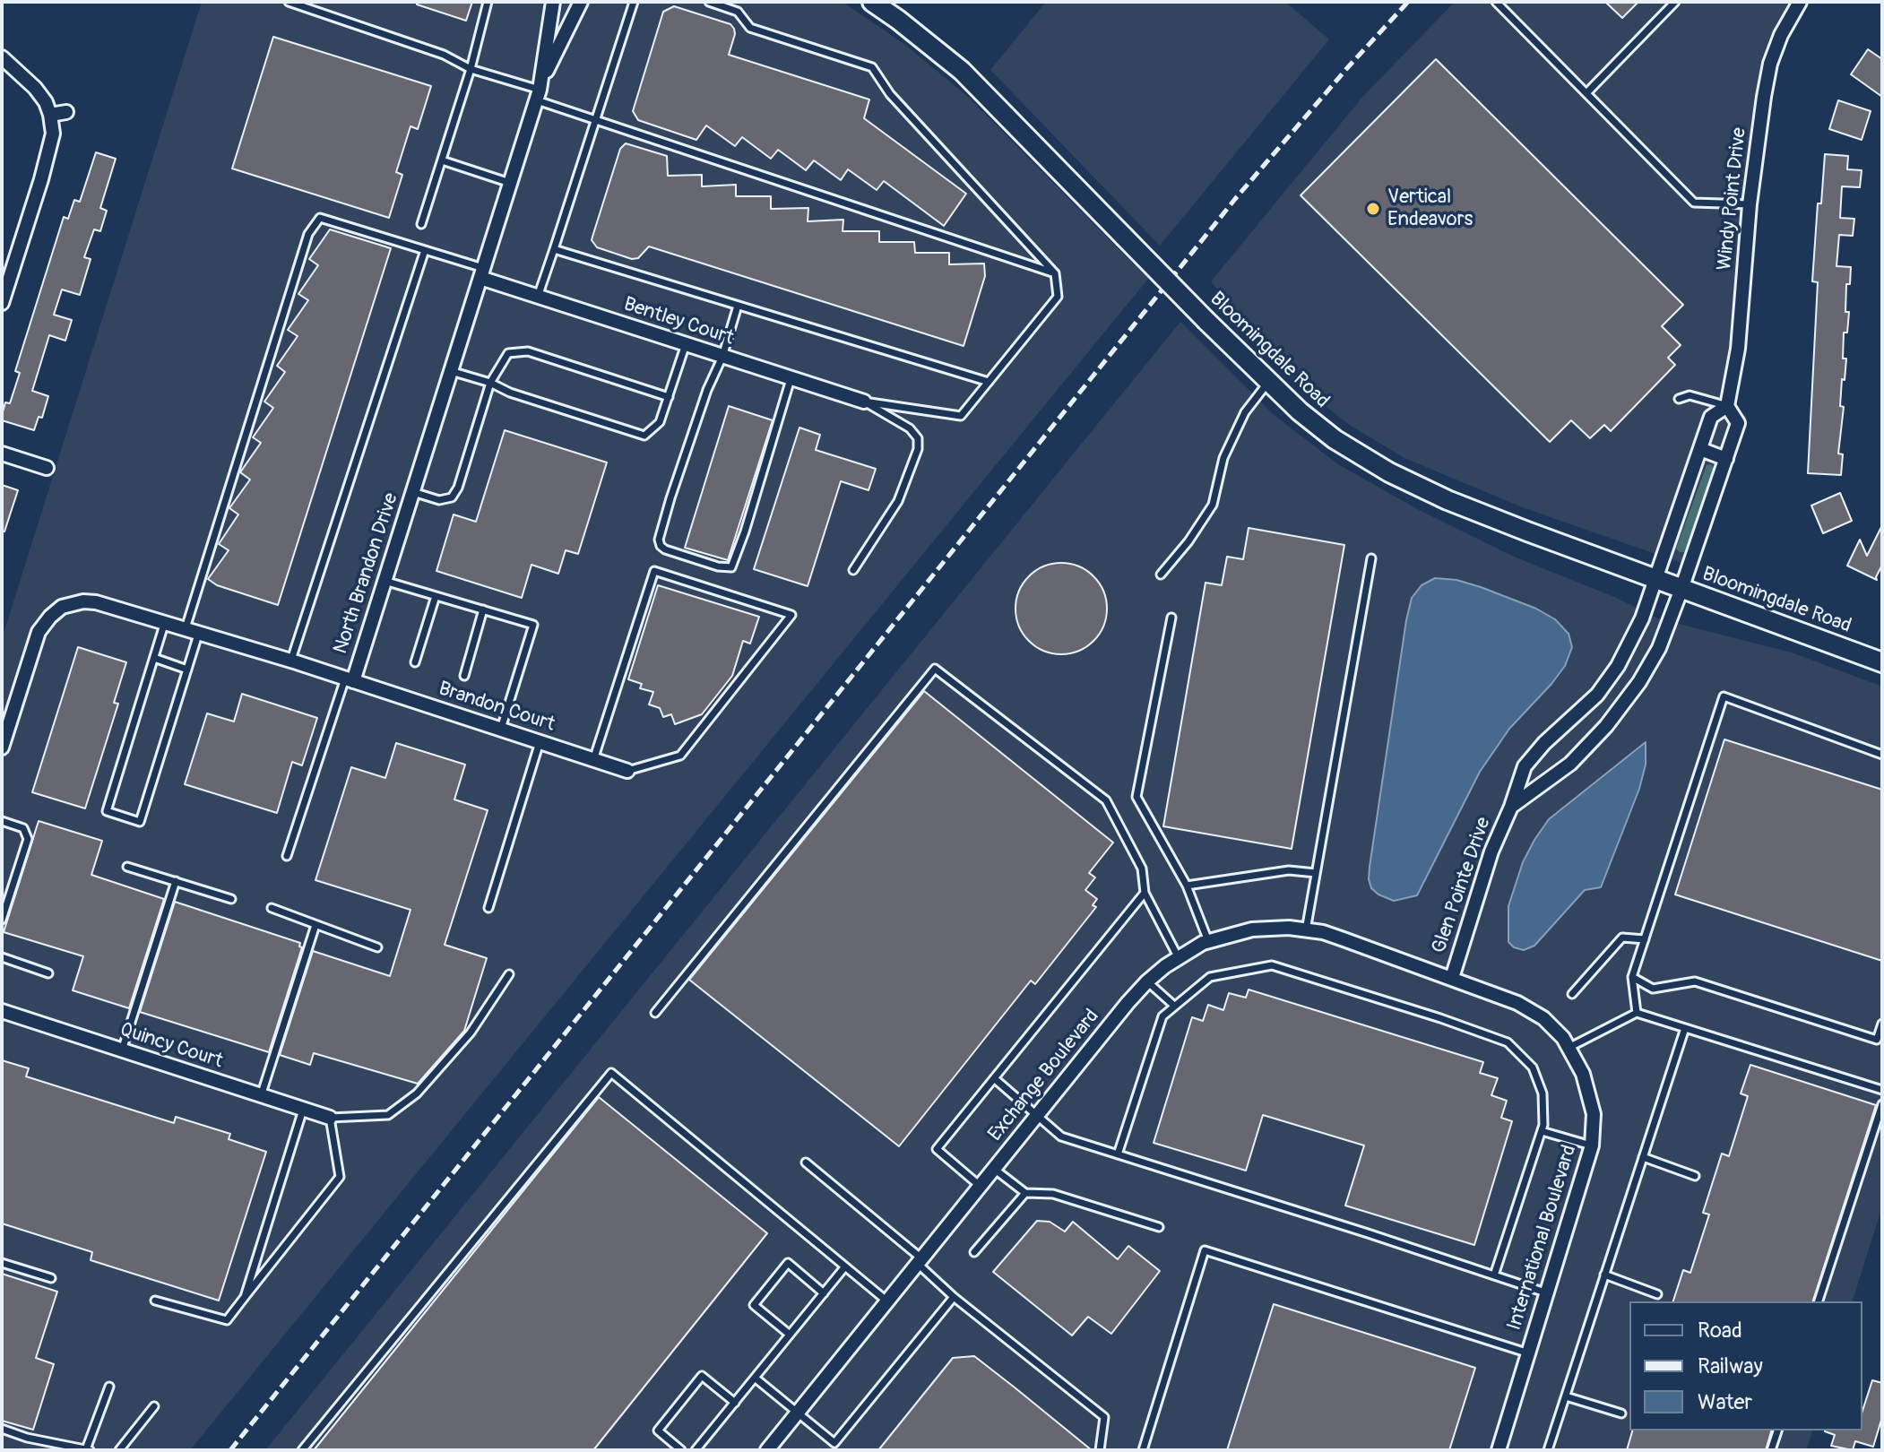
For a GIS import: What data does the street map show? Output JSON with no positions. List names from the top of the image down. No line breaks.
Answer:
{"streets":{"main road":["Bloomingdale Road"],"street":["Windy Point Drive","Bentley Court","North Brandon Drive","Brandon Court","Glen Pointe Drive","Quincy Court","Exchange Boulevard","International Boulevard"]},"crossings":[["Windy Point Drive","Bloomingdale Road"],["Windy Point Drive","Glen Pointe Drive"],["Bentley Court","North Brandon Drive"],["Bloomingdale Road","Glen Pointe Drive"],["North Brandon Drive","Brandon Court"],["Glen Pointe Drive","Exchange Boulevard"],["Glen Pointe Drive","International Boulevard"],["Exchange Boulevard","International Boulevard"]],"places":["Vertical Endeavors"],"legend":["Road","Railway","Water"]}
